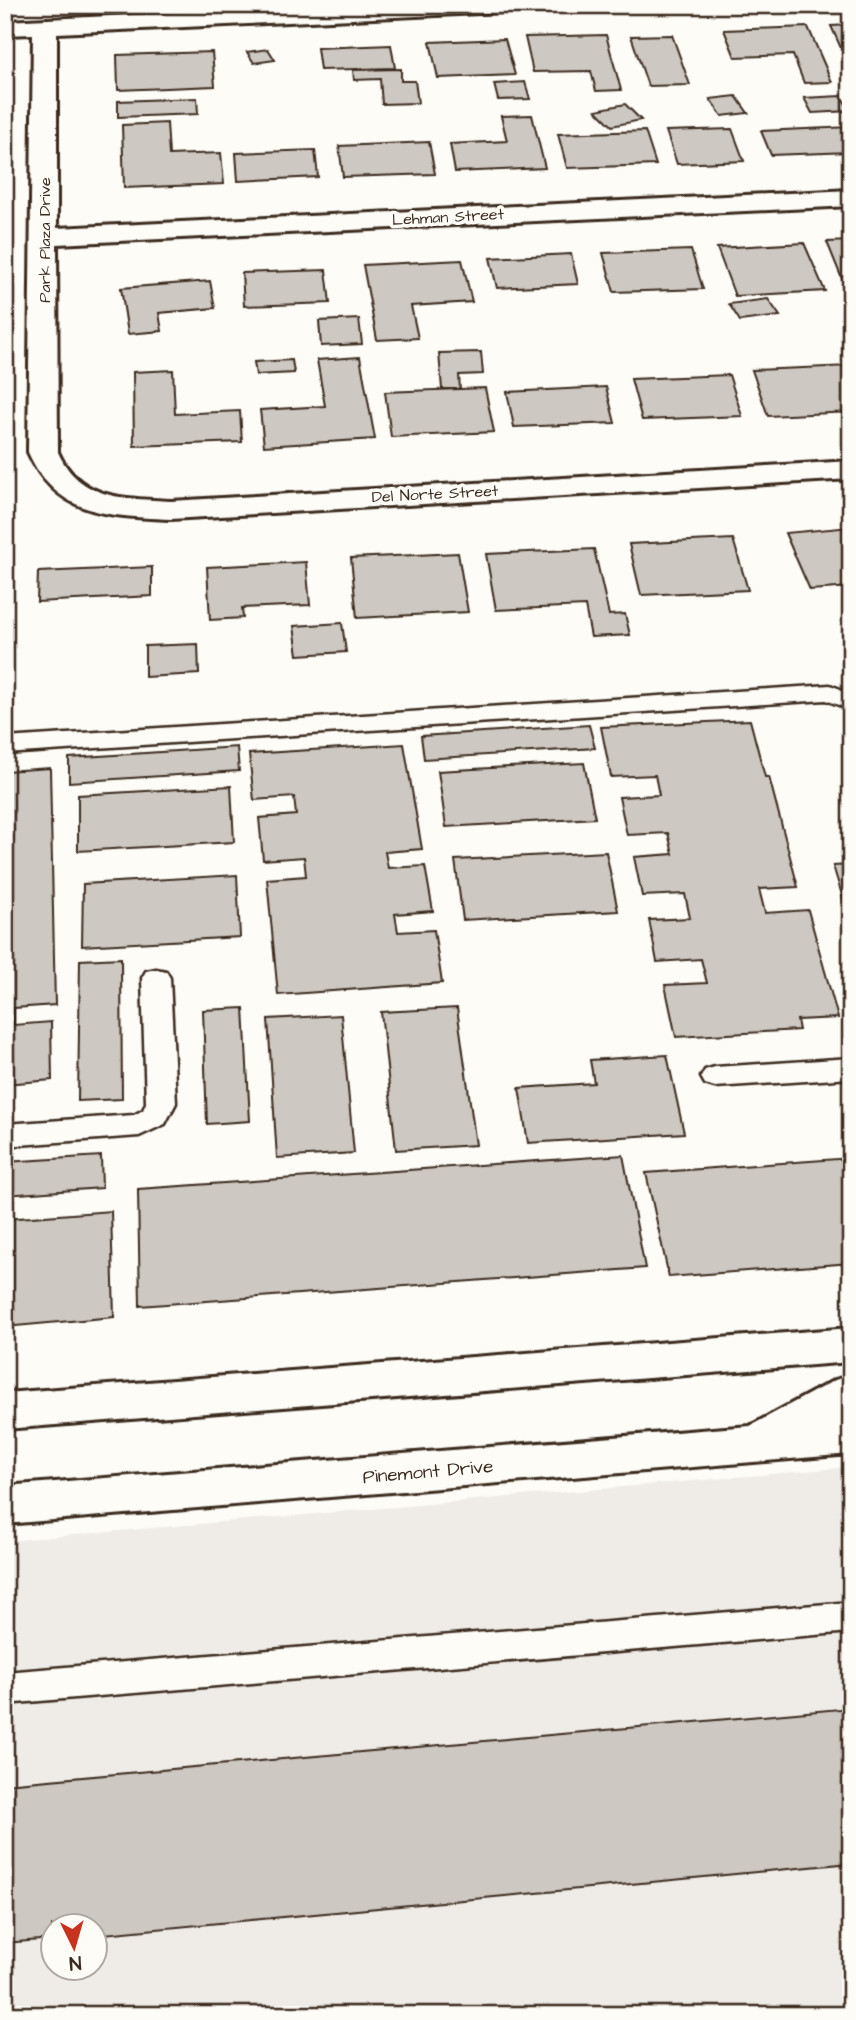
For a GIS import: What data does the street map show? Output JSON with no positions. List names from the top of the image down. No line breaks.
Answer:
{"streets":{"street":["Lehman Street","Park Plaza Drive","Del Norte Street","Pinemont Drive"]},"crossings":[["Lehman Street","Park Plaza Drive"],["Park Plaza Drive","Del Norte Street"]],"north":"bottom"}
